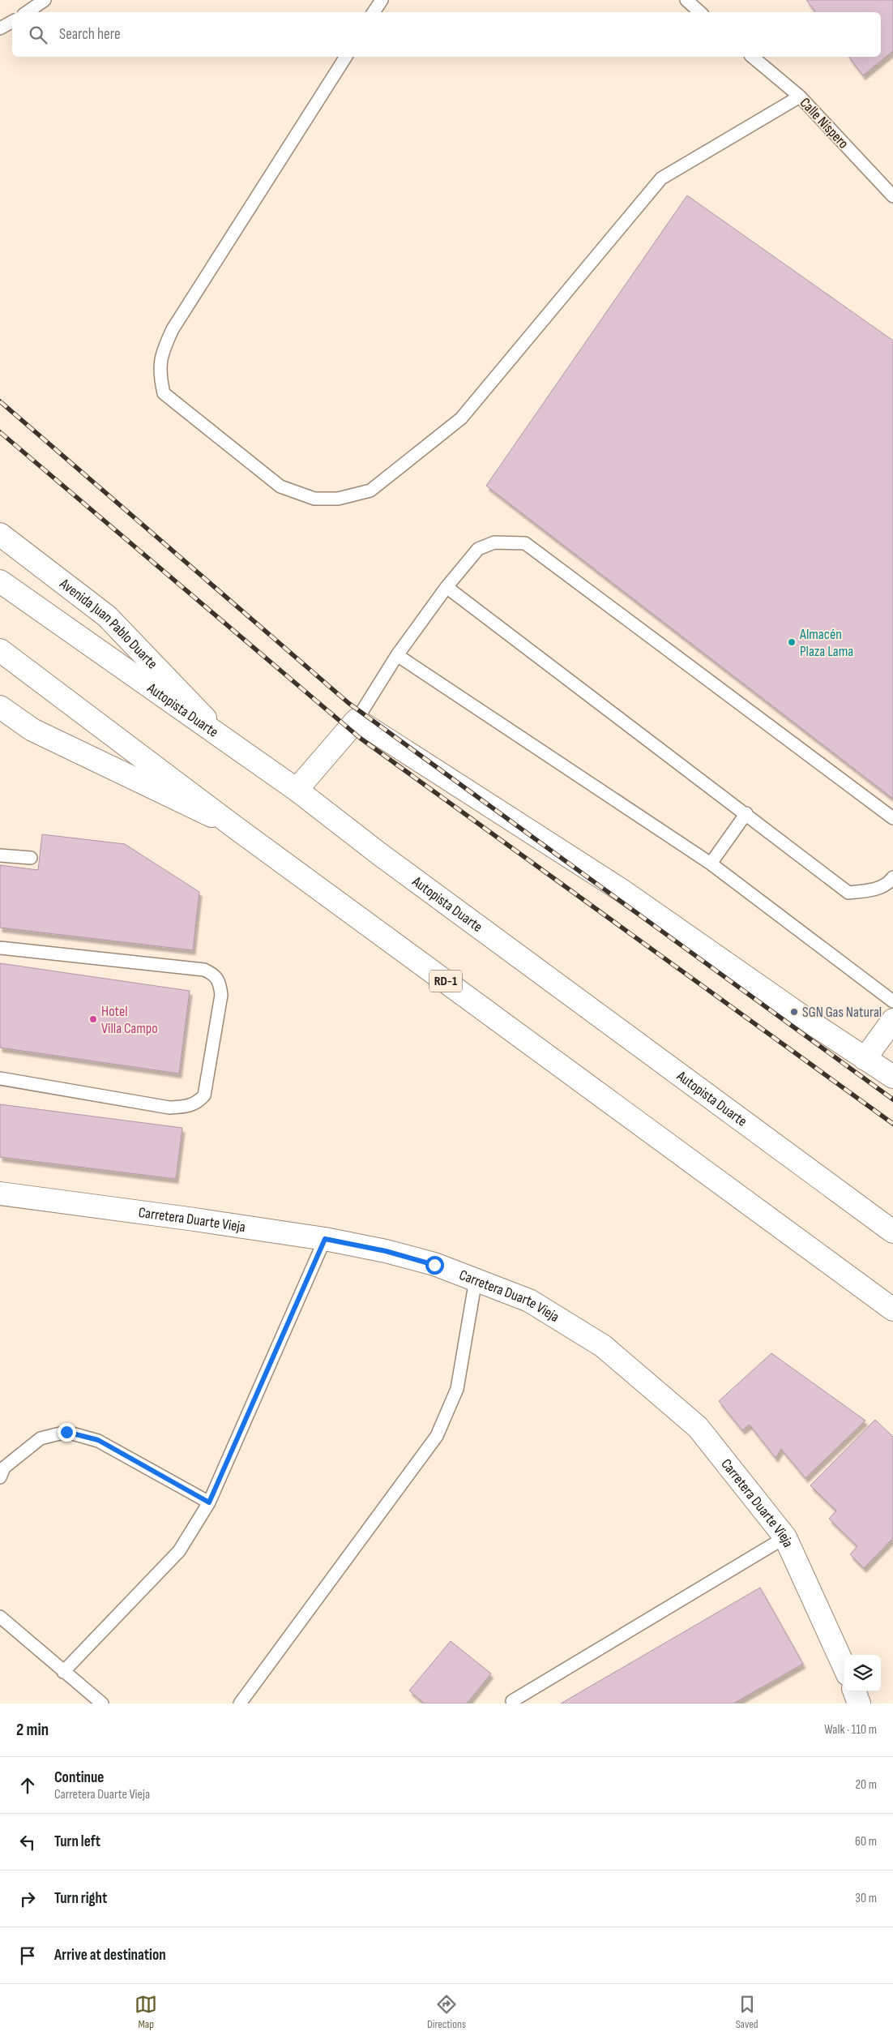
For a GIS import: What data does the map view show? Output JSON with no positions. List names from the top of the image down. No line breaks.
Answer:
{"streets":{"main road":["Avenida Juan Pablo Duarte","Autopista Duarte","RD-1","Carretera Duarte Vieja"],"lane":["Calle Níspero"]},"crossings":[["Avenida Juan Pablo Duarte","Autopista Duarte"]],"places":["Almacén Plaza Lama","SGN Gas Natural","Hotel Villa Campo"],"page":{"search":"Search here","heading":["2 min","Walk · 110 m"],"list":[["Continue","Carretera Duarte Vieja","20 m"],["Turn left","60 m"],["Turn right","30 m"],"Arrive at destination"],"nav":["Map","Directions","Saved"]}}
